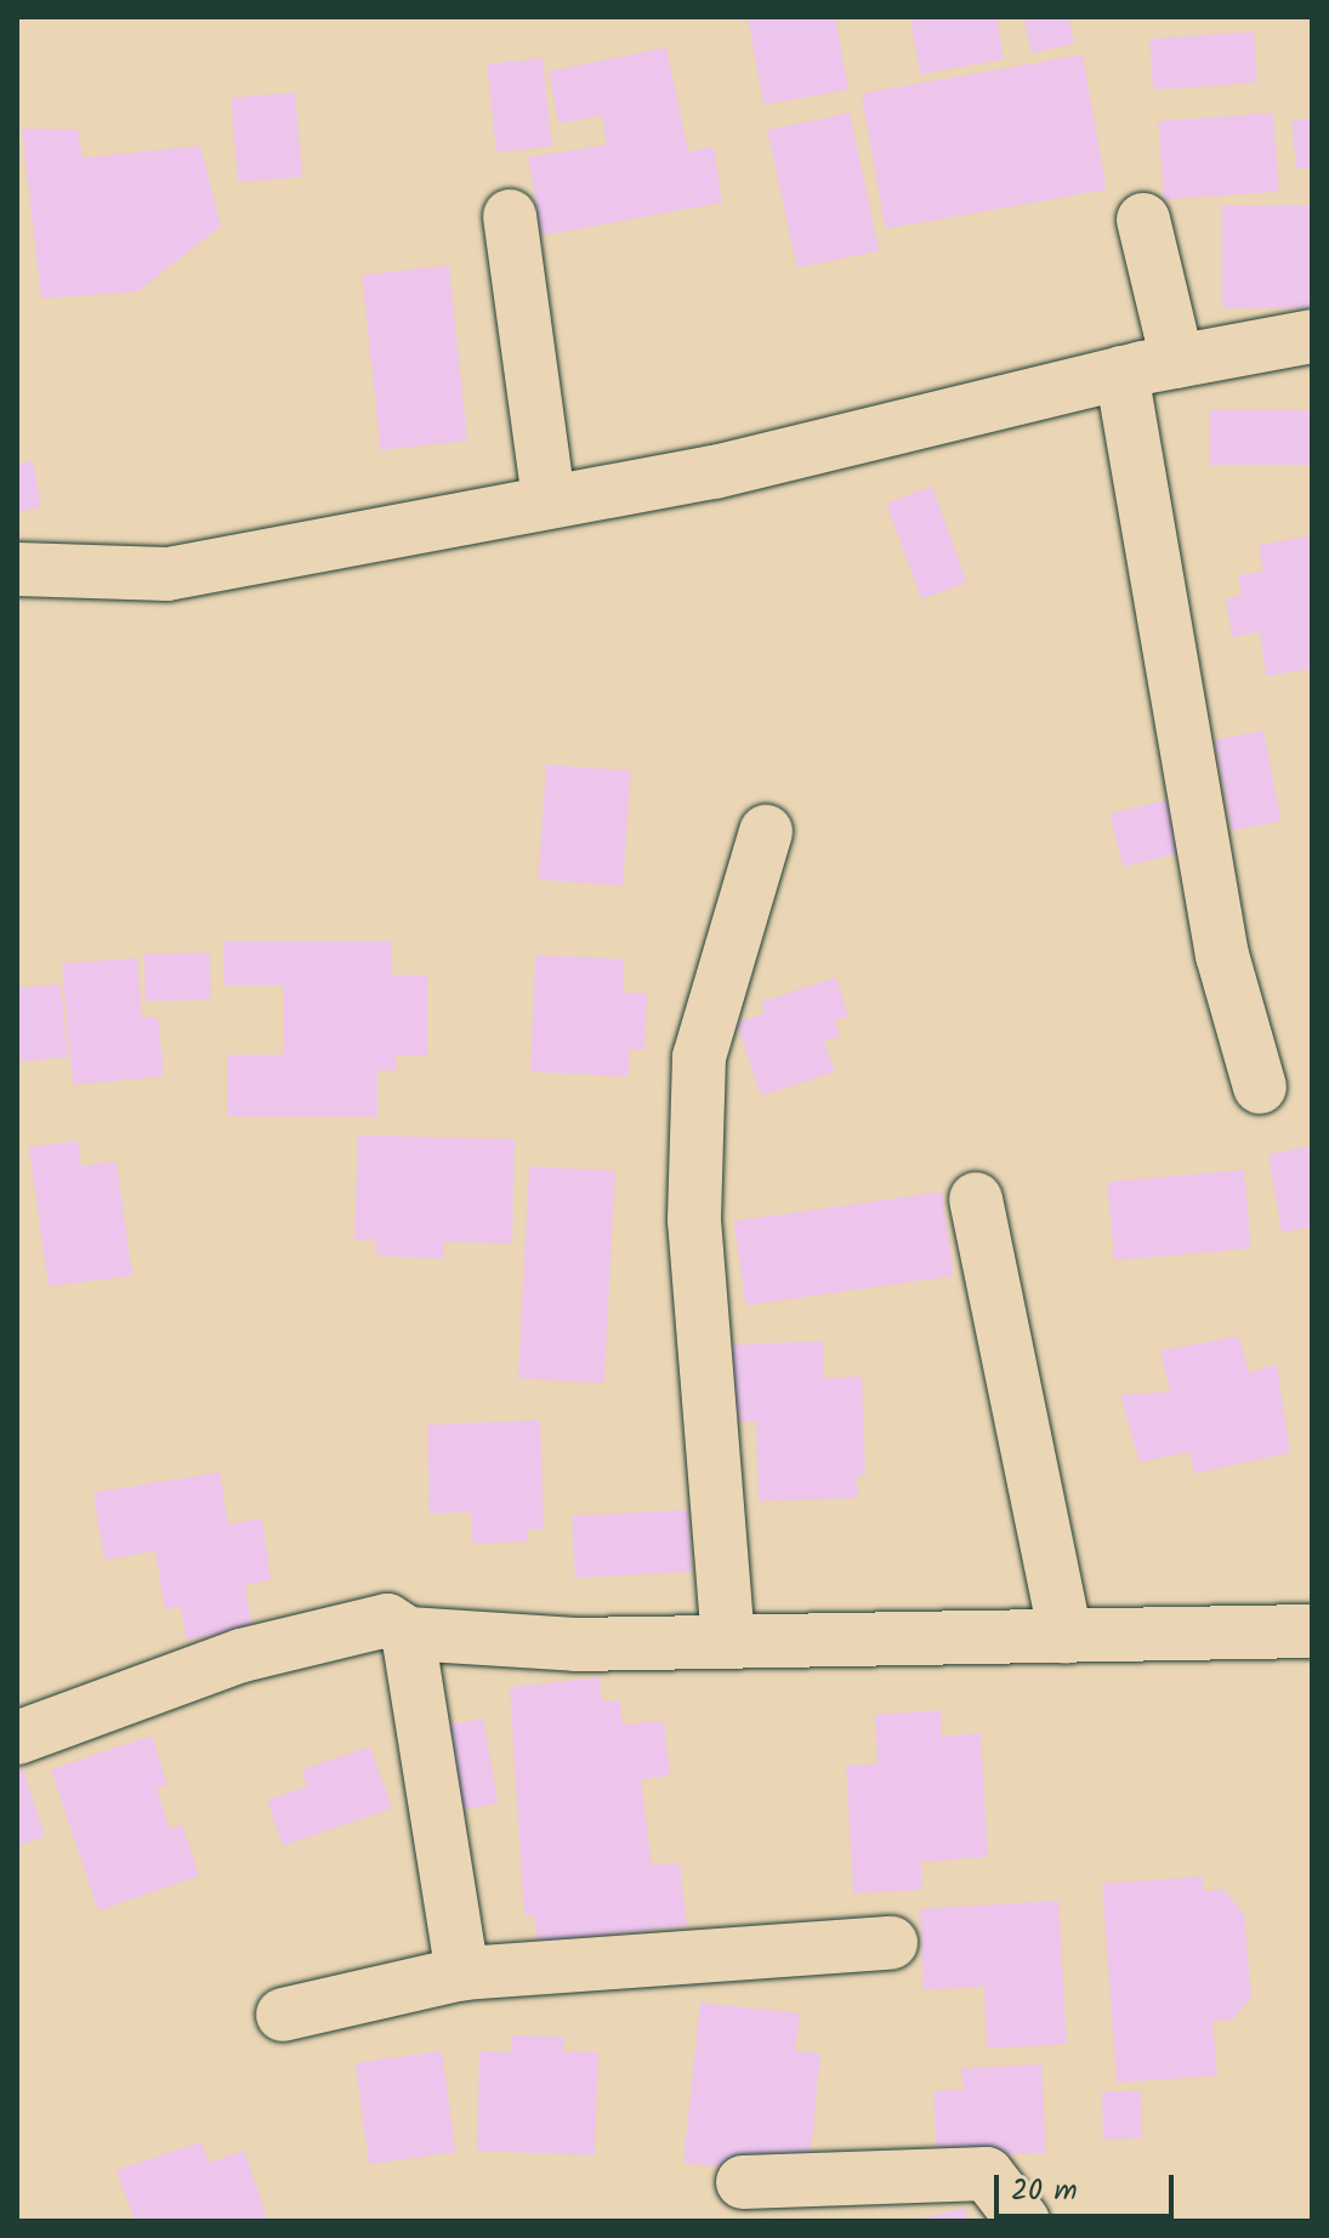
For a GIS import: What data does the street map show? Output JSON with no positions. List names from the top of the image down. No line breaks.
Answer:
{"scale_bar":"20 m"}
